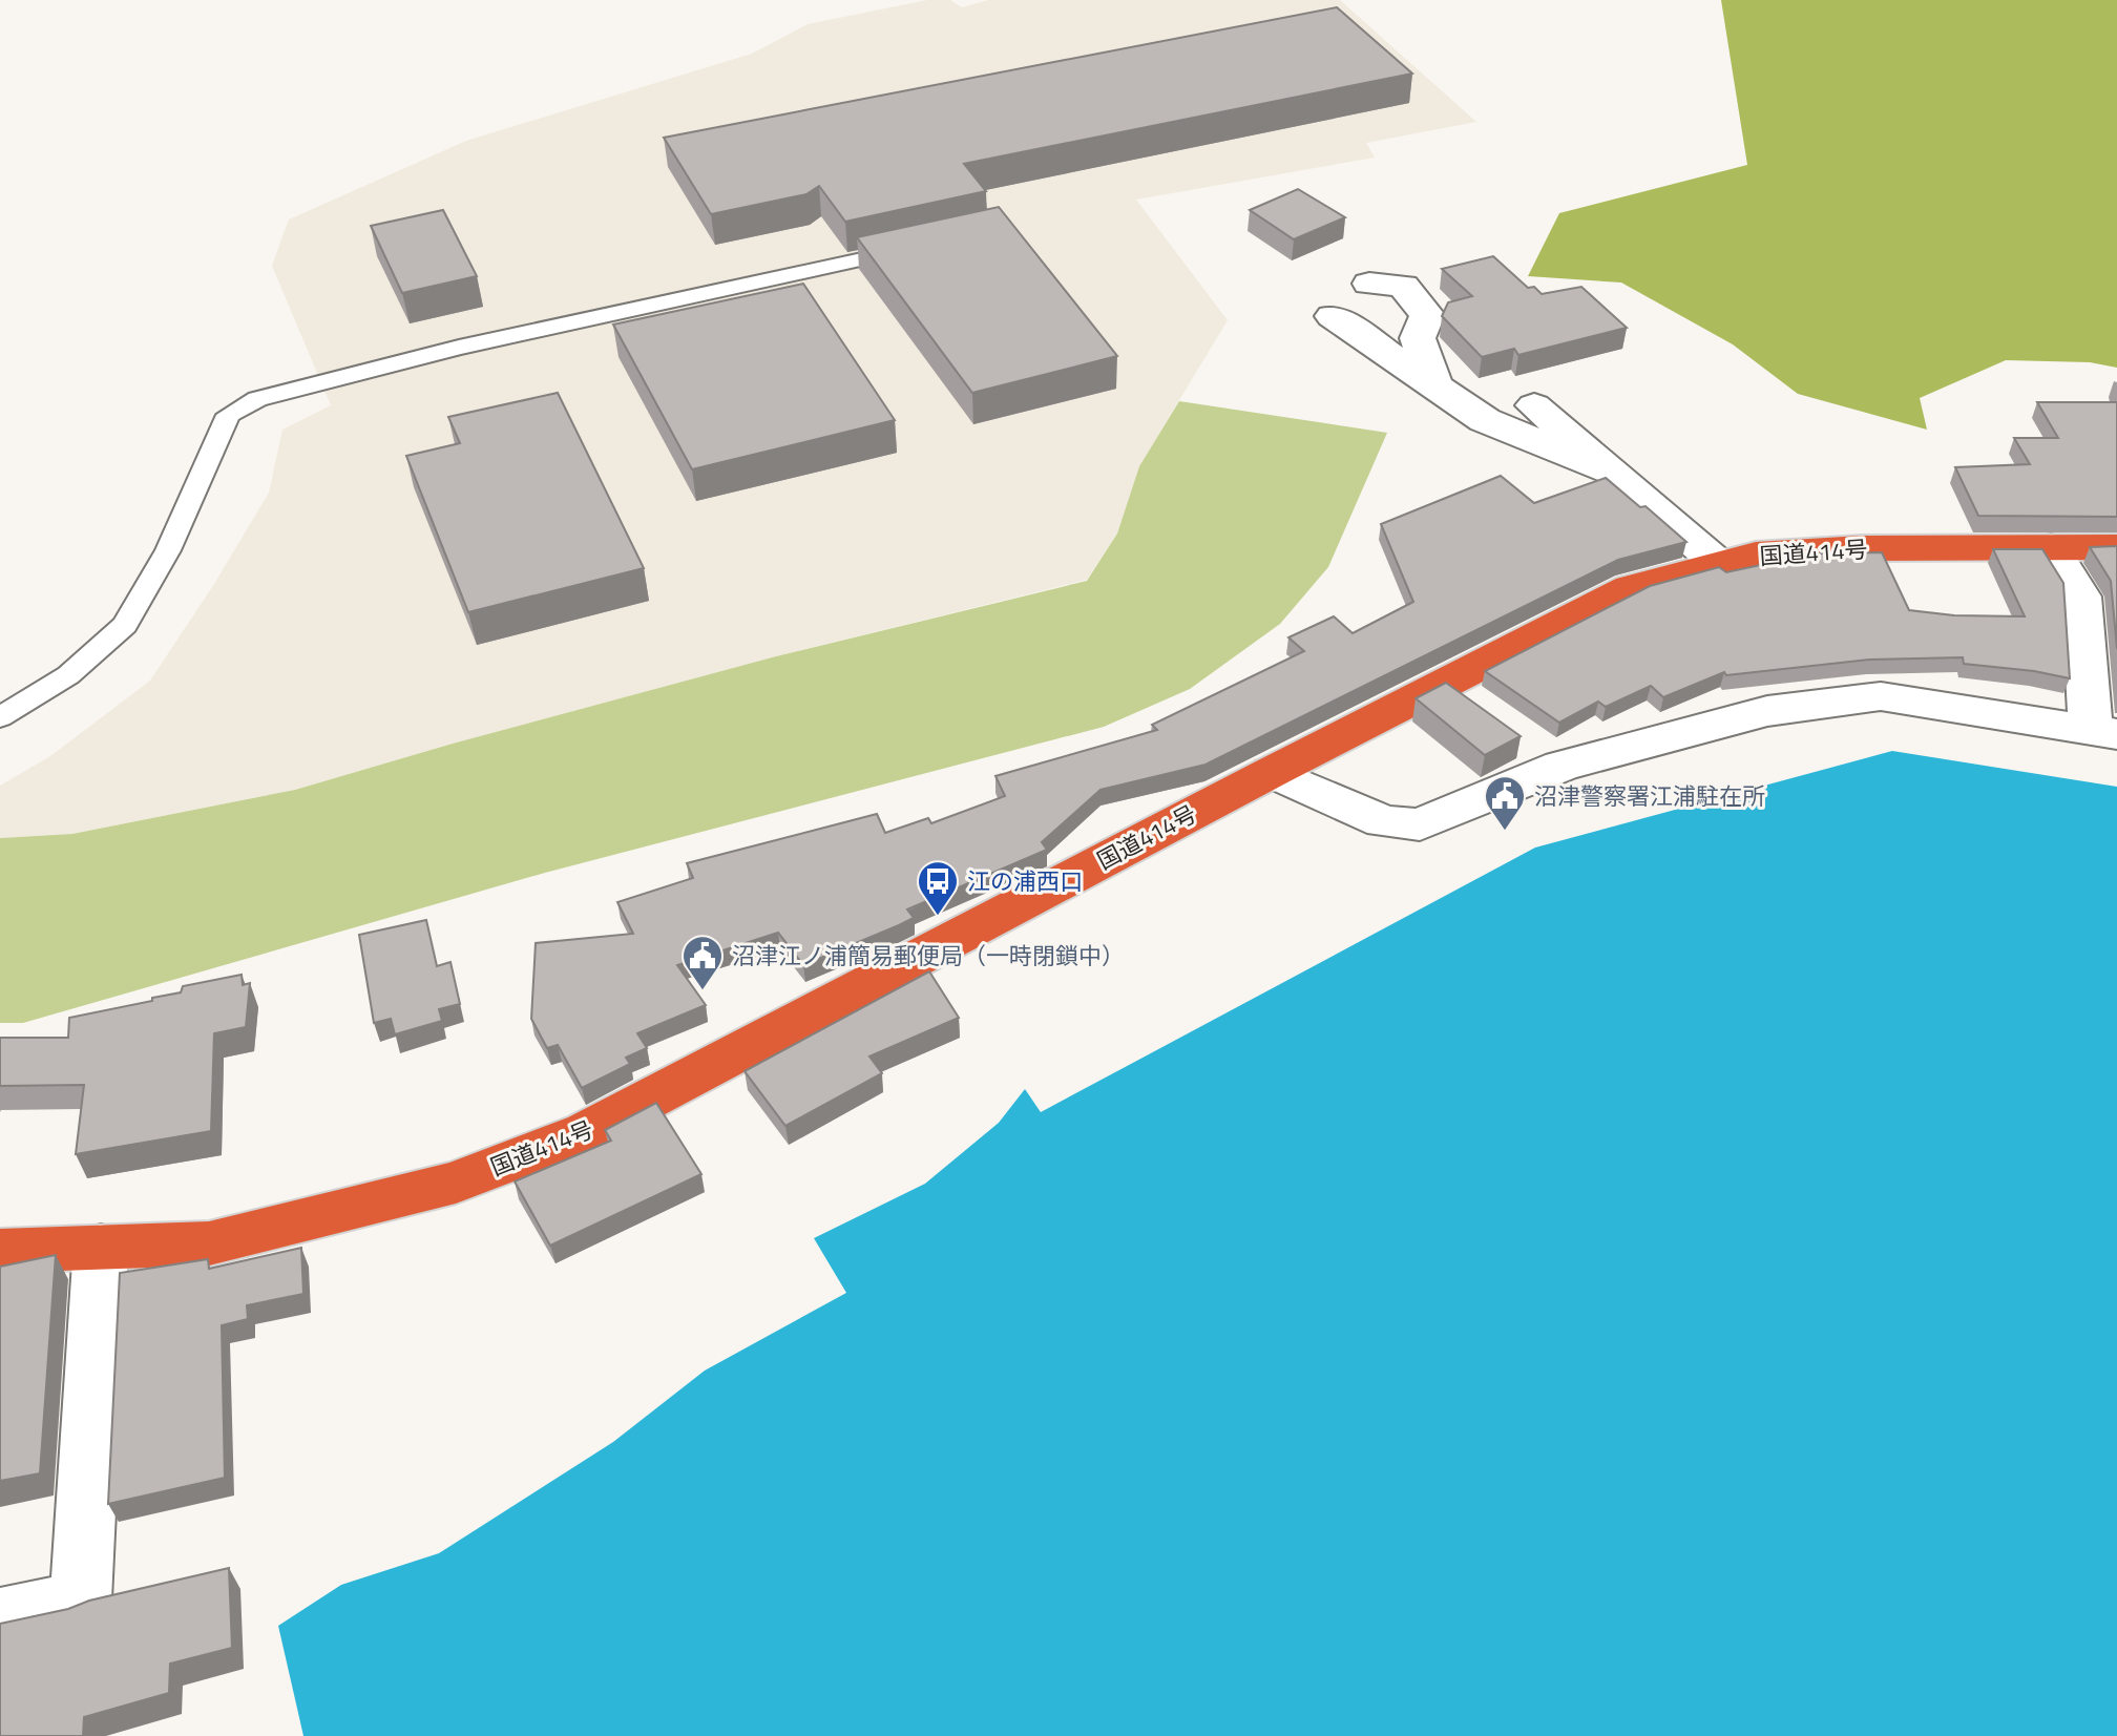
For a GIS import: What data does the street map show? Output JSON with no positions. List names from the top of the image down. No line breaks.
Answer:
{"streets":{"highway":["国道414号"]},"places":{"public building":["沼津警察署江浦駐在所","沼津江ノ浦簡易郵便局（一時閉鎖中）"],"bus stop":["江の浦西口"]}}
